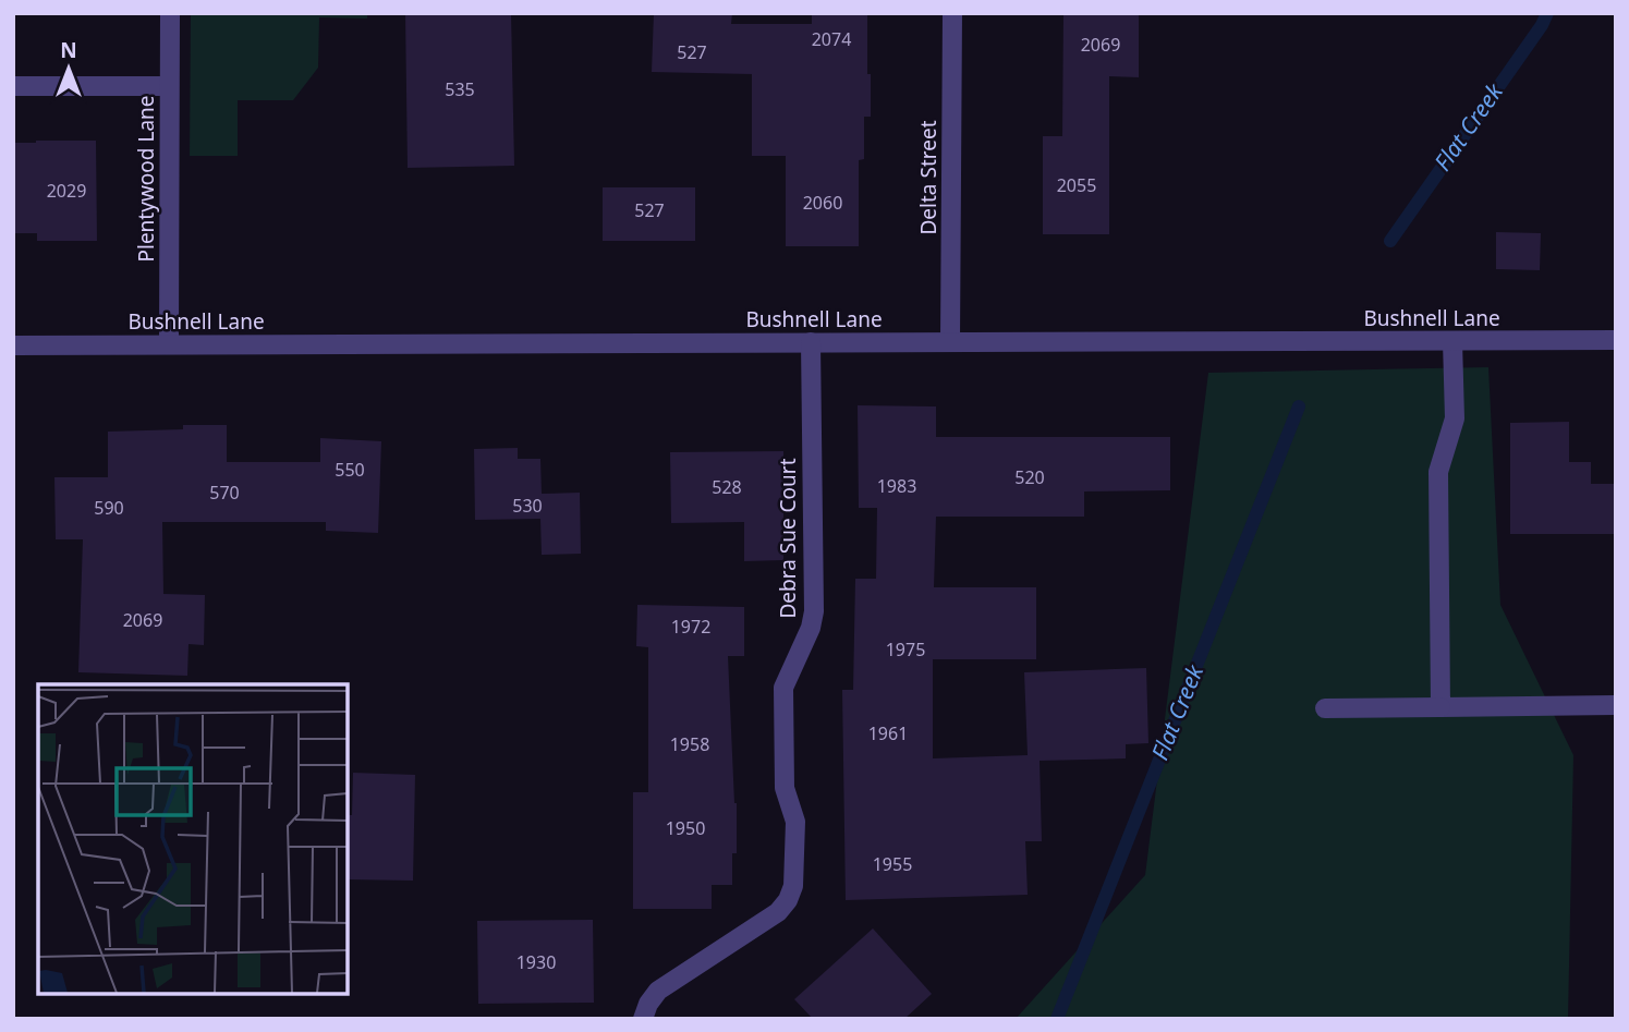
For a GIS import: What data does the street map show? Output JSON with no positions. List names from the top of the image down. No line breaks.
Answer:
{"streets":{"street":["Delta Street","Plentywood Lane","Bushnell Lane","Debra Sue Court"]},"crossings":[["Delta Street","Bushnell Lane"],["Plentywood Lane","Bushnell Lane"],["Bushnell Lane","Debra Sue Court"]],"water":["Flat Creek"],"house_numbers":["2074","2069","527","535","2055","2029","2060","527","550","520","1983","528","570","530","590","2069","1972","1975","1961","1958","1950","1955","1930"],"north":"top"}
